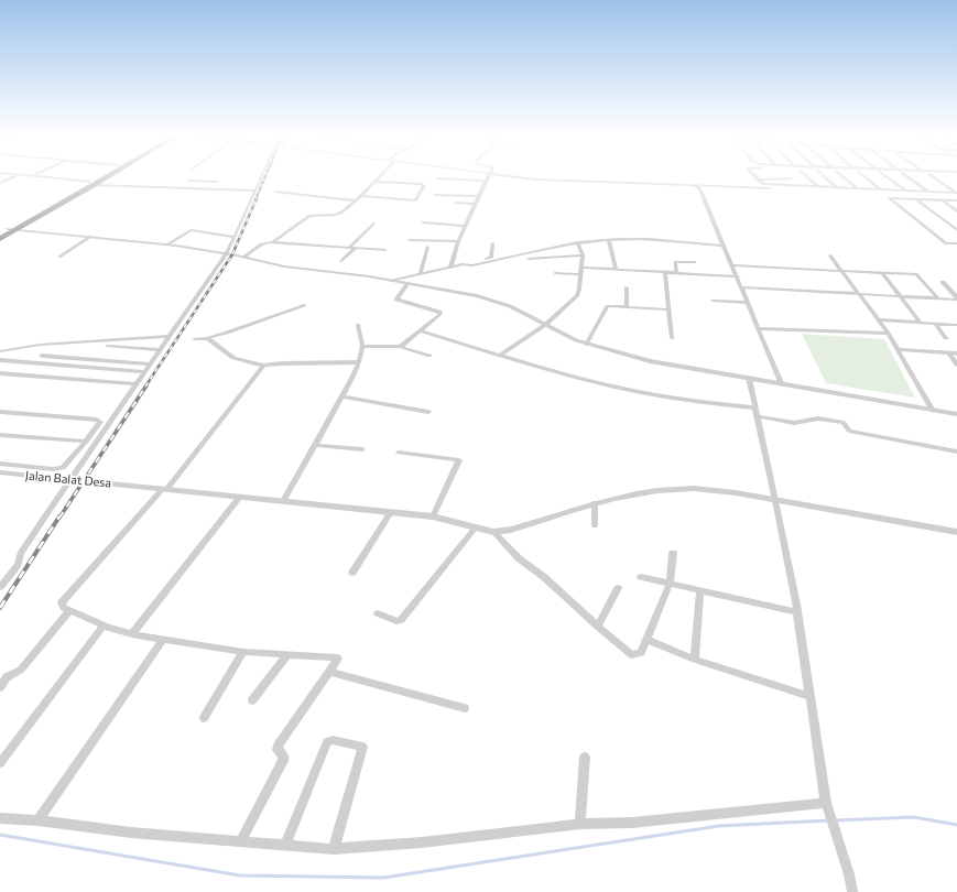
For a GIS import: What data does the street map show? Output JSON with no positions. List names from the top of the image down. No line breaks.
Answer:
{"streets":{"street":["Jalan Balat Desa"]}}
